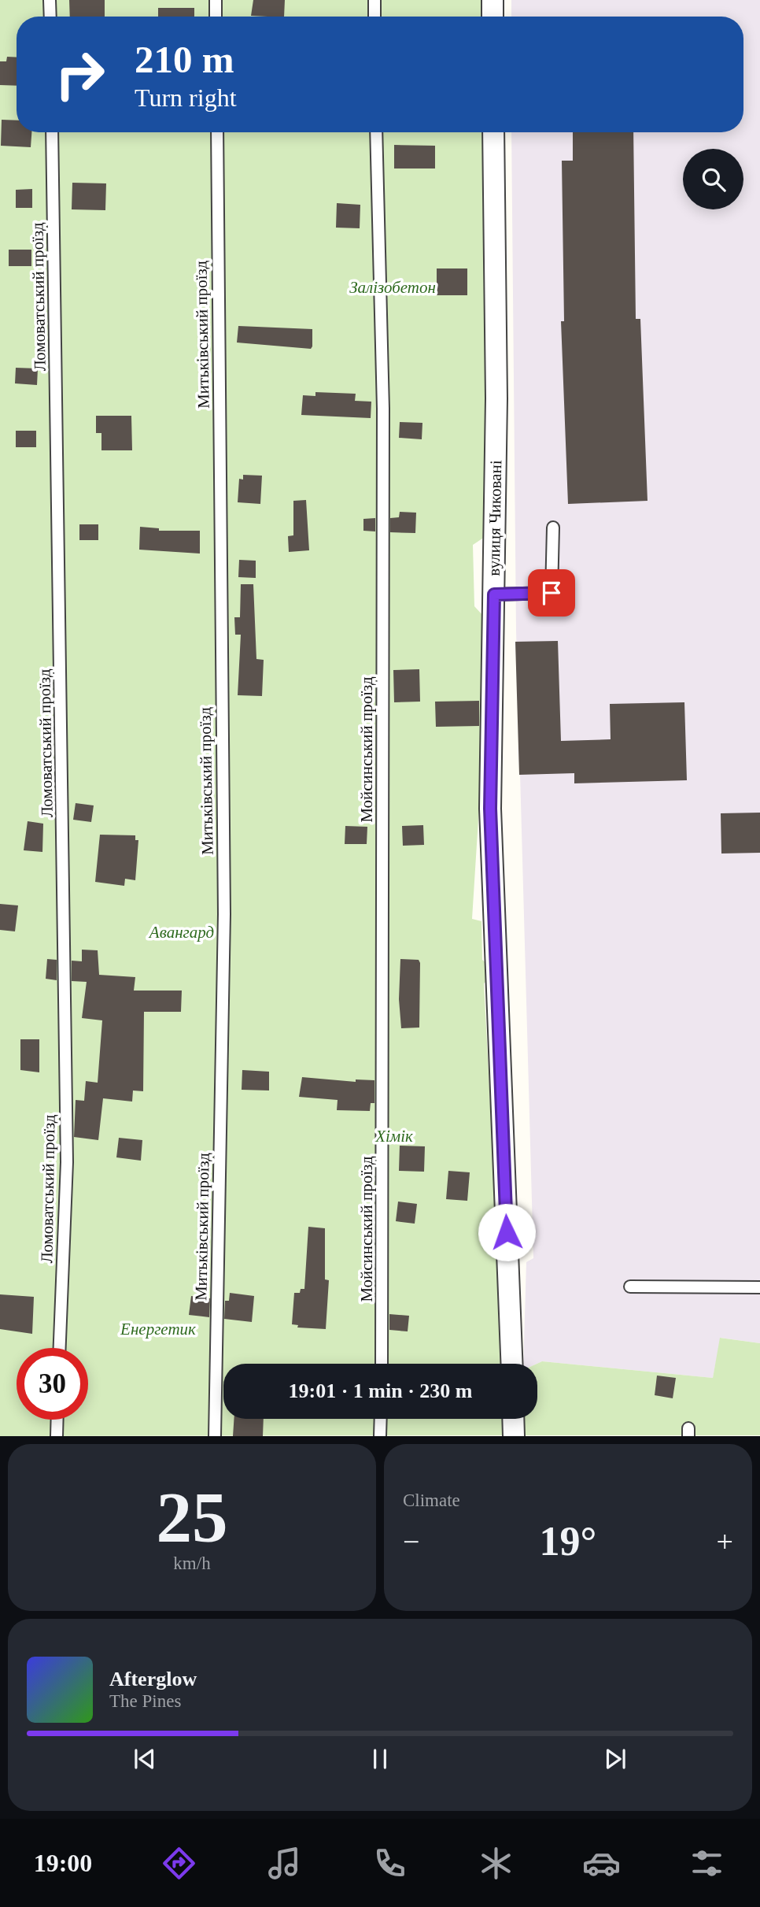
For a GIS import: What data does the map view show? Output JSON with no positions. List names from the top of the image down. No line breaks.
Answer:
{"streets":{"street":["вулиця Чиковані"],"lane":["Ломоватський проїзд","Митьківський проїзд","Мойсинський проїзд"]},"parks":["Залізобетон","Авангард","Хімік","Енергетик"],"page":{"turn":["210 m","Turn right"],"limit":"30","trip":"19:01 · 1 min · 230 m","tile":[["25","km/h"],"Climate"],"heat":["−","19°","+"],"song":["Afterglow","The Pines"],"tabs":"19:00"}}
